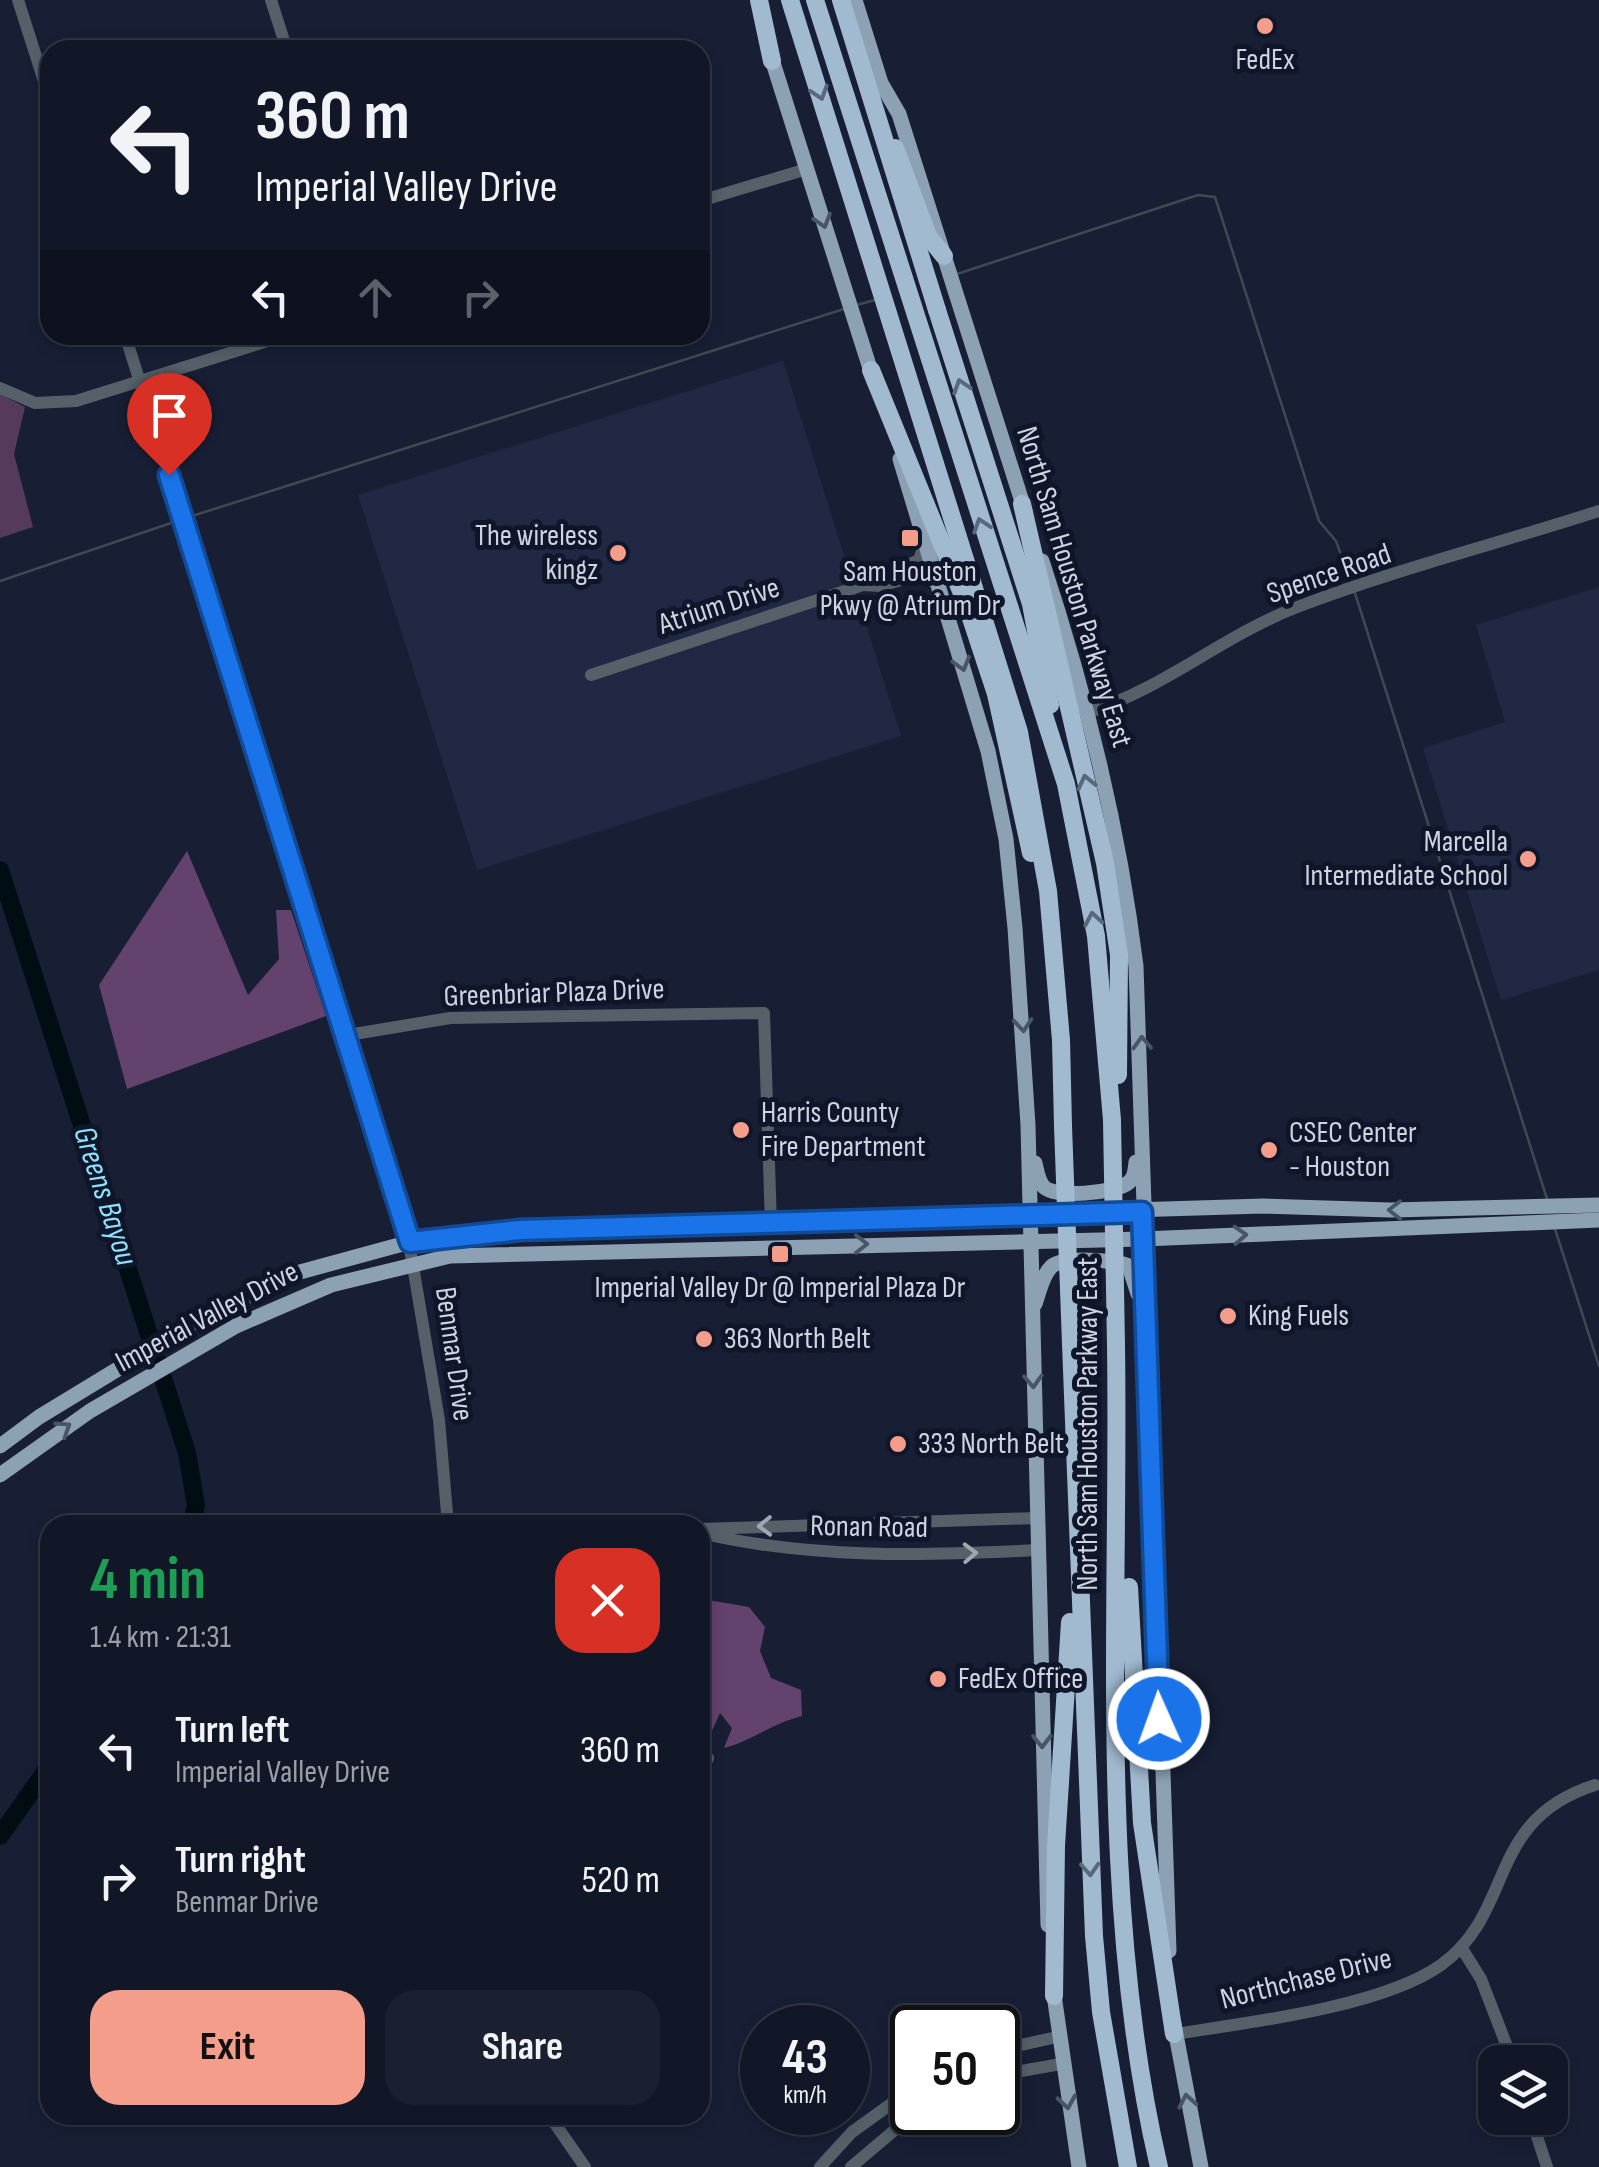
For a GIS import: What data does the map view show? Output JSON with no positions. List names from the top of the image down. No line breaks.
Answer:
{"streets":{"highway":["North Sam Houston Parkway East"],"main road":["Imperial Valley Drive"],"street":["Spence Road","Atrium Drive","Greenbriar Plaza Drive","Benmar Drive","Ronan Road","Northchase Drive"]},"crossings":[["Spence Road","North Sam Houston Parkway East"],["North Sam Houston Parkway East","Atrium Drive"],["North Sam Houston Parkway East","Imperial Valley Drive"],["North Sam Houston Parkway East","Ronan Road"],["North Sam Houston Parkway East","Northchase Drive"],["Greenbriar Plaza Drive","Imperial Valley Drive"],["Greenbriar Plaza Drive","Benmar Drive"],["Imperial Valley Drive","Benmar Drive"]],"water":["Greens Bayou"],"places":{"other":["FedEx","The wireless kingz","Marcella Intermediate School","Harris County Fire Department","CSEC Center - Houston","King Fuels","363 North Belt","333 North Belt","FedEx Office"],"transit":["Sam Houston Pkwy @ Atrium Dr","Imperial Valley Dr @ Imperial Plaza Dr"]},"page":{"turn":["360 m","Imperial Valley Drive"],"heading":["4 min","1.4 km · 21:31"],"list":[{"name":"Turn left","note":"Imperial Valley Drive","value":"360 m"},{"name":"Turn right","note":"Benmar Drive","value":"520 m"}],"buttons":["Exit","Share"],"speed":"43 km/h","limit":"50"}}
